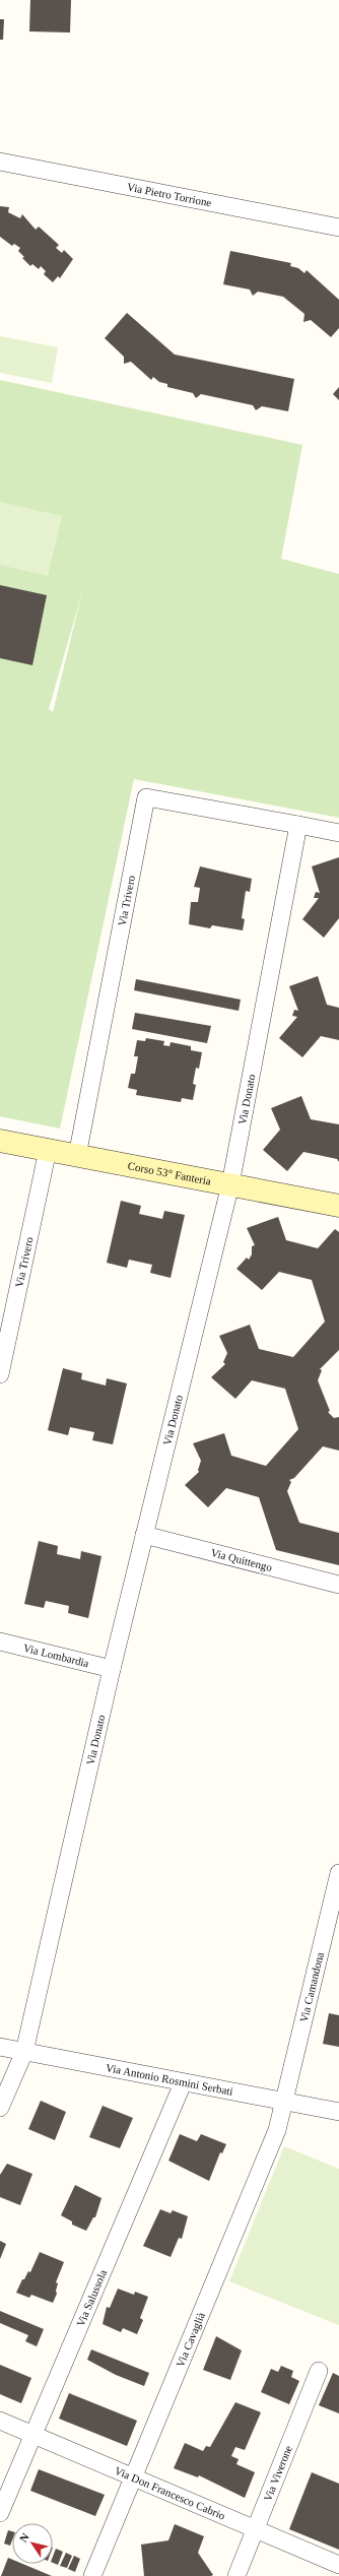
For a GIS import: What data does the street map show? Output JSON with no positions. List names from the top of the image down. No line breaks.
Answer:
{"streets":{"street":["Via Pietro Torrione","Via Trivero","Via Donato","Corso 53° Fanteria","Via Quittengo","Via Lombardia","Via Camandona","Via Antonio Rosmini Serbati","Via Salussola","Via Cavaglià","Via Viverone","Via Don Francesco Cabrio"]},"crossings":[["Via Trivero","Via Donato"],["Via Trivero","Corso 53° Fanteria"],["Via Donato","Corso 53° Fanteria"],["Via Donato","Via Quittengo"],["Via Donato","Via Lombardia"],["Via Donato","Via Antonio Rosmini Serbati"],["Via Camandona","Via Antonio Rosmini Serbati"],["Via Camandona","Via Cavaglià"],["Via Antonio Rosmini Serbati","Via Salussola"],["Via Antonio Rosmini Serbati","Via Cavaglià"],["Via Salussola","Via Don Francesco Cabrio"],["Via Cavaglià","Via Don Francesco Cabrio"],["Via Viverone","Via Don Francesco Cabrio"]],"north":"top left"}
